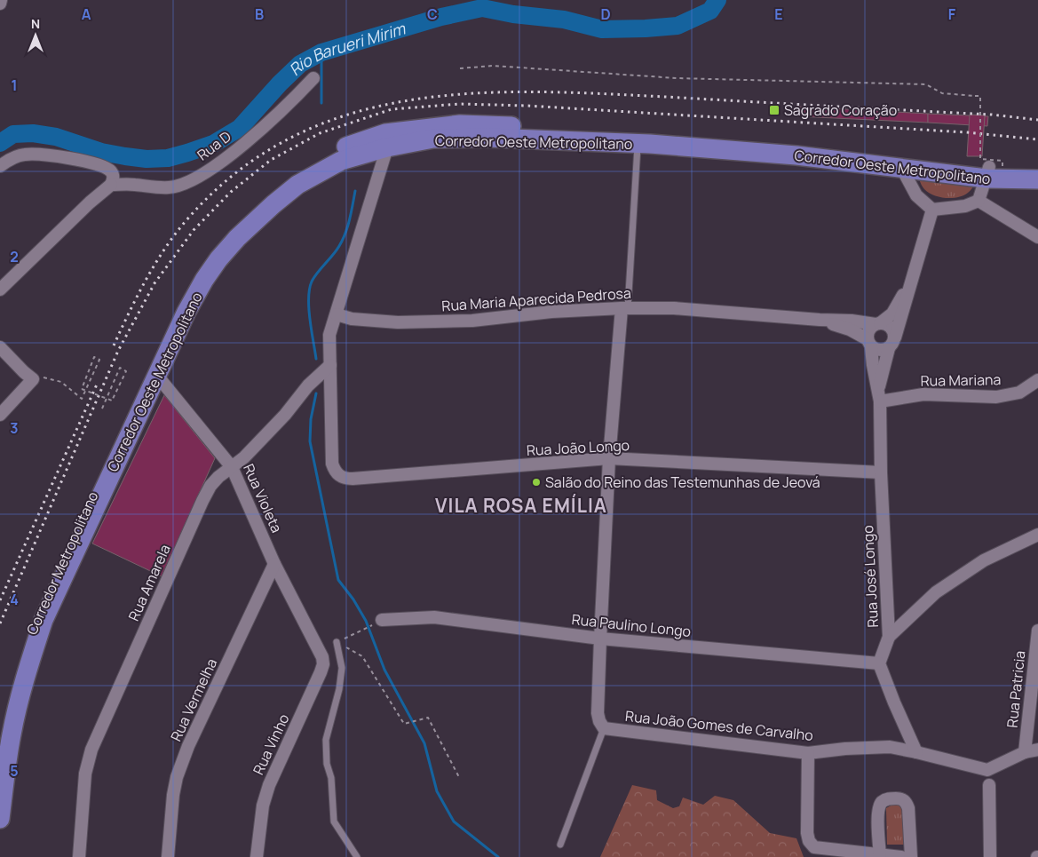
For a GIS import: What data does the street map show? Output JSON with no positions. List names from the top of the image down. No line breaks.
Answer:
{"streets":{"main road":["Corredor Oeste Metropolitano","Corredor Metropolitano"],"street":["Rua D","Rua Maria Aparecida Pedrosa","Rua Mariana","Rua João Longo","Rua Violeta","Rua José Longo","Rua Amarela","Rua Paulino Longo","Rua Patricia","Rua Vermelha","Rua João Gomes de Carvalho","Rua Vinho"]},"crossings":[["Corredor Oeste Metropolitano","Rua Violeta"],["Corredor Oeste Metropolitano","Corredor Metropolitano"],["Rua Maria Aparecida Pedrosa","Rua José Longo"],["Rua Mariana","Rua José Longo"],["Rua João Longo","Rua José Longo"],["Rua João Longo","Rua Amarela"],["Rua Violeta","Rua Amarela"],["Rua Violeta","Rua Vermelha"],["Rua Violeta","Rua Vinho"],["Rua José Longo","Rua Paulino Longo"],["Rua Patricia","Rua João Gomes de Carvalho"]],"districts":["VILA ROSA EMÍLIA"],"water":["Rio Barueri Mirim"],"places":{"transit":["Sagrado Coração"],"other":["Salão do Reino das Testemunhas de Jeová"]},"north":"top","grid":{"columns":["A","B","C","D","E","F"],"rows":["1","2","3","4","5"]}}
